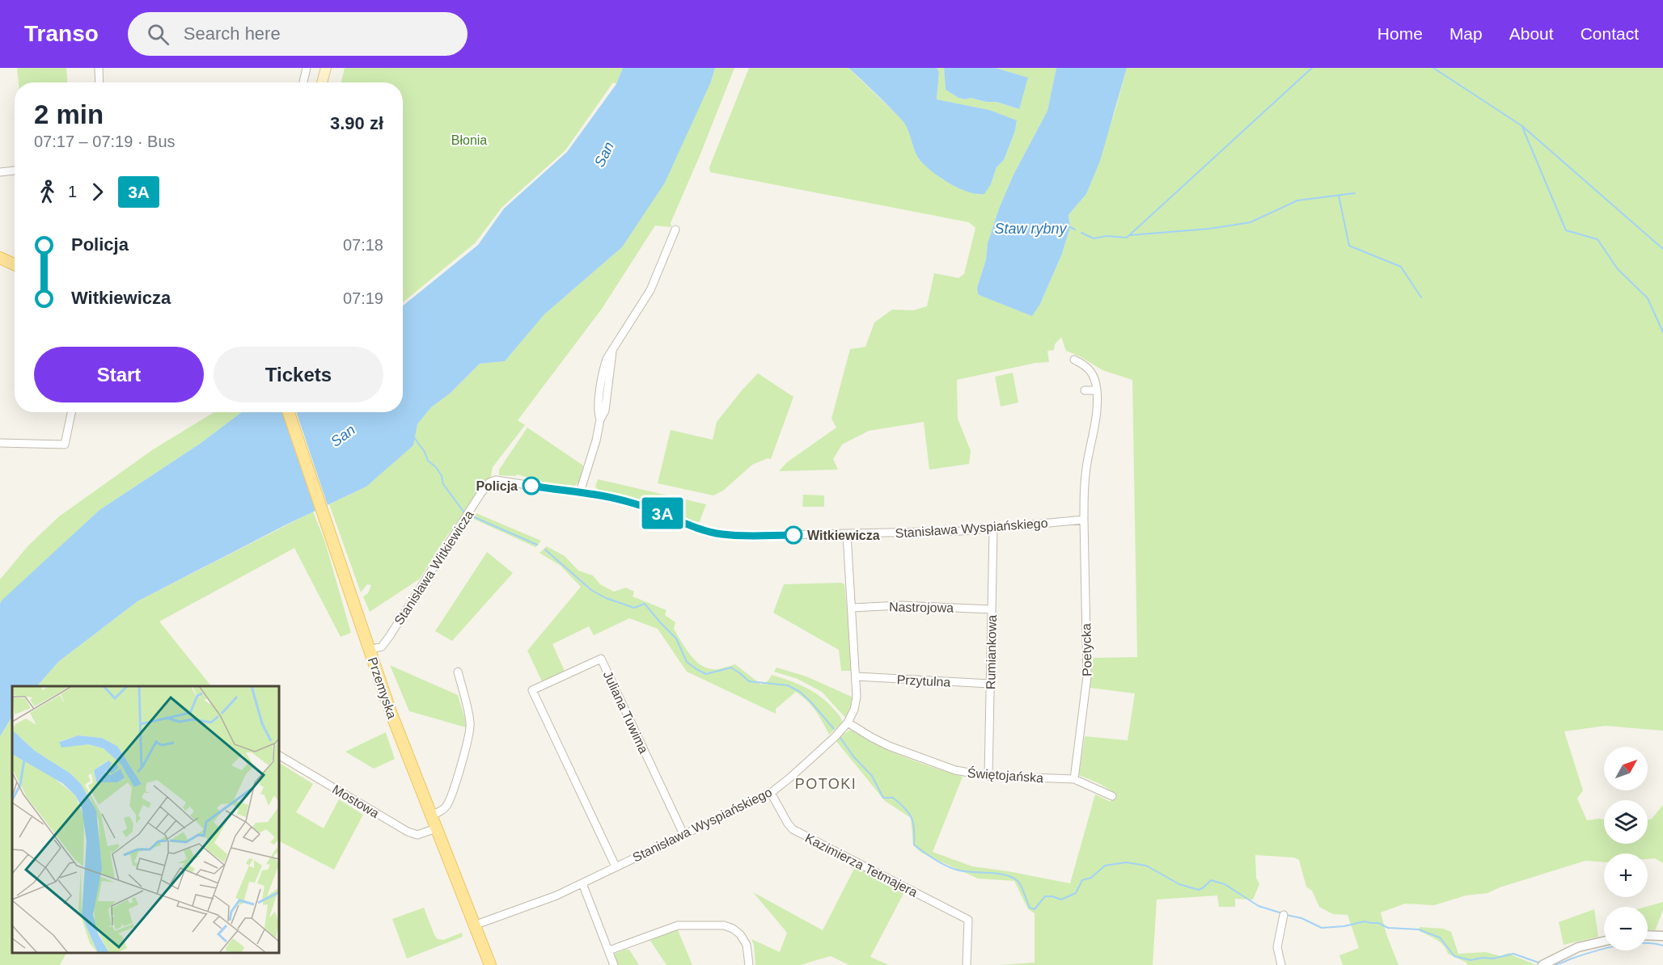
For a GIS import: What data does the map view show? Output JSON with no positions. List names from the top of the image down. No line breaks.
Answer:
{"streets":{"main road":["Przemyska"],"street":["Stanisława Wyspiańskiego","Stanisława Witkiewicza","Nastrojowa","Poetycka","Rumiankowa","Przytulna","Juliana Tuwima","Świętojańska","Mostowa","Kazimierza Tetmajera"]},"crossings":[["Stanisława Wyspiańskiego","Stanisława Witkiewicza"],["Stanisława Wyspiańskiego","Nastrojowa"],["Stanisława Wyspiańskiego","Poetycka"],["Stanisława Wyspiańskiego","Rumiankowa"],["Stanisława Wyspiańskiego","Przytulna"],["Stanisława Wyspiańskiego","Przemyska"],["Stanisława Wyspiańskiego","Juliana Tuwima"],["Stanisława Wyspiańskiego","Świętojańska"],["Stanisława Wyspiańskiego","Kazimierza Tetmajera"],["Stanisława Witkiewicza","Przemyska"],["Nastrojowa","Rumiankowa"],["Poetycka","Świętojańska"],["Rumiankowa","Przytulna"],["Rumiankowa","Świętojańska"],["Przemyska","Mostowa"]],"districts":["POTOKI"],"water":["San","Staw rybny"],"parks":["Błonia"],"places":["Policja","Witkiewicza"],"lines":["bus line 3A"],"north":"top right","page":{"header":"Transo","search":"Search here","nav":["Home","Map","About","Contact"],"on_map":"3A","heading":["2 min","07:17 – 07:19 · Bus","3.90 zł"],"legs":["1","3A"],"list":[{"name":"Policja","value":"07:18"},{"name":"Witkiewicza","value":"07:19"}],"buttons":["Start","Tickets"],"map_buttons":["+","−"]}}
